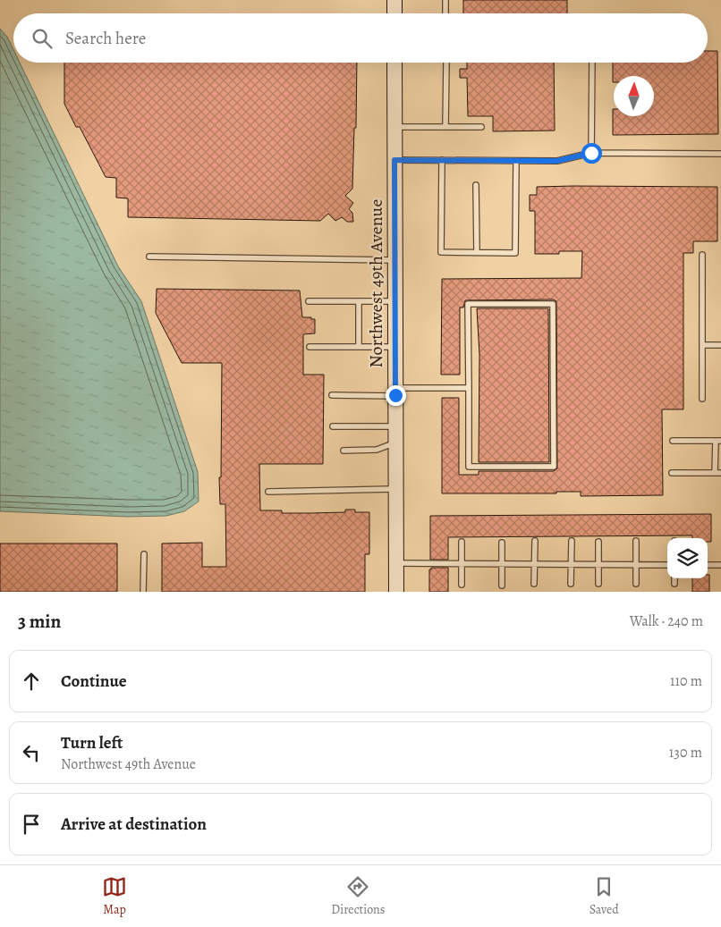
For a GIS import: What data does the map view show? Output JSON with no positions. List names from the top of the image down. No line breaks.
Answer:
{"streets":{"street":["Northwest 49th Avenue"]},"north":"top","page":{"search":"Search here","heading":["3 min","Walk · 240 m"],"list":[["Continue","110 m"],["Turn left","Northwest 49th Avenue","130 m"],"Arrive at destination"],"nav":["Map","Directions","Saved"]}}
